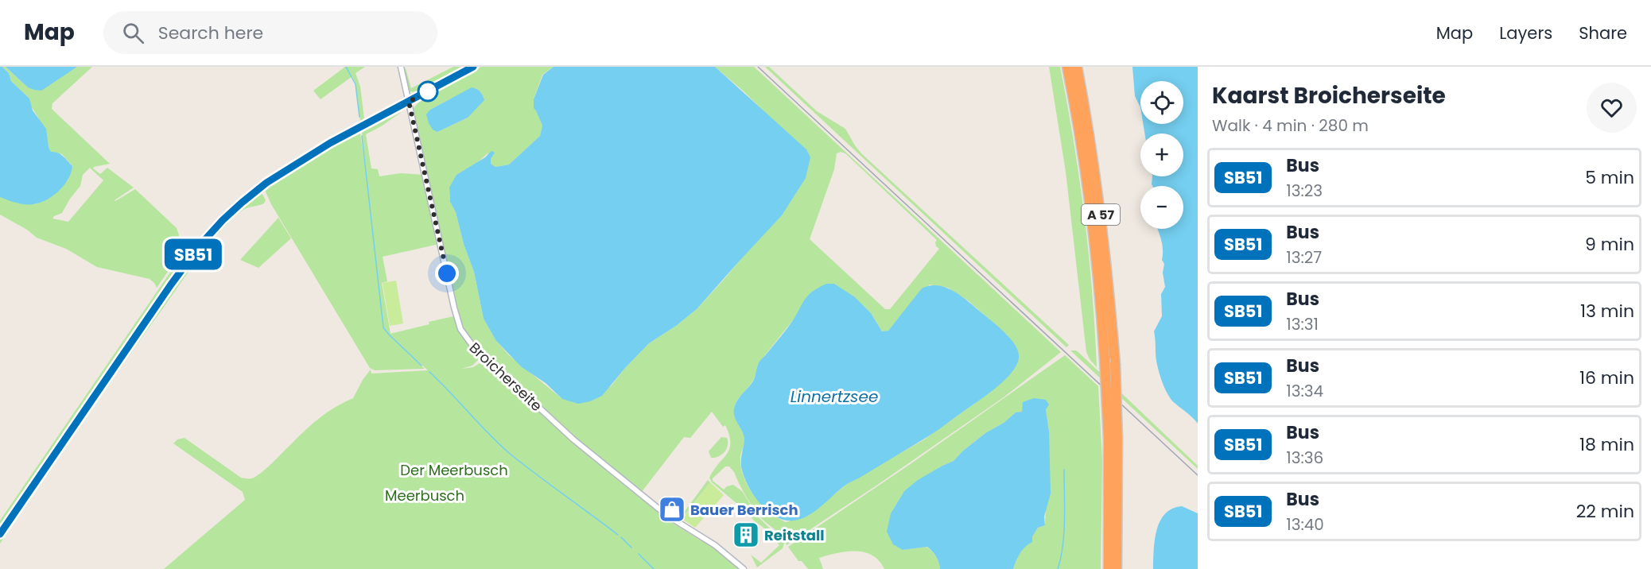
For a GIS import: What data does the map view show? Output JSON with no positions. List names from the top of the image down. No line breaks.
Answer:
{"streets":{"highway":["A 57"],"street":["Broicherseite"]},"water":["Linnertzsee"],"parks":["Der Meerbusch","Meerbusch"],"places":{"shop":["Bauer Berrisch"],"building":["Reitstall"]},"lines":["bus line SB51"],"page":{"header":"Map","search":"Search here","nav":["Map","Layers","Share"],"on_map":"SB51","heading":["Kaarst Broicherseite","Walk · 4 min · 280 m"],"map_buttons":["+","−"],"list":[{"mark":"SB51","name":"Bus","note":"13:23","value":"5 min"},{"mark":"SB51","name":"Bus","note":"13:27","value":"9 min"},{"mark":"SB51","name":"Bus","note":"13:31","value":"13 min"},{"mark":"SB51","name":"Bus","note":"13:34","value":"16 min"},{"mark":"SB51","name":"Bus","note":"13:36","value":"18 min"},{"mark":"SB51","name":"Bus","note":"13:40","value":"22 min"}]}}
